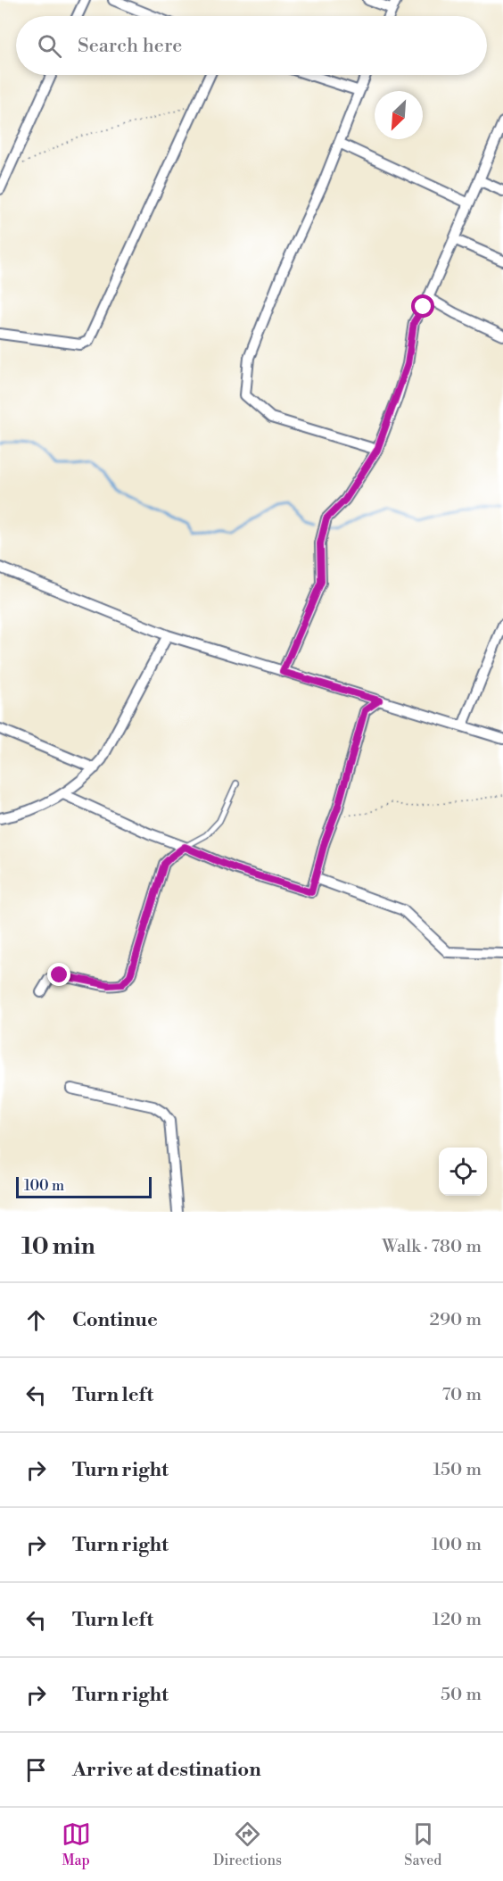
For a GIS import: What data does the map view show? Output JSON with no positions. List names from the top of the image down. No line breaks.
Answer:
{"scale_bar":"100 m","north":"bottom left","page":{"search":"Search here","scale":"100 m","heading":["10 min","Walk · 780 m"],"list":[["Continue","290 m"],["Turn left","70 m"],["Turn right","150 m"],["Turn right","100 m"],["Turn left","120 m"],["Turn right","50 m"],"Arrive at destination"],"nav":["Map","Directions","Saved"]}}
